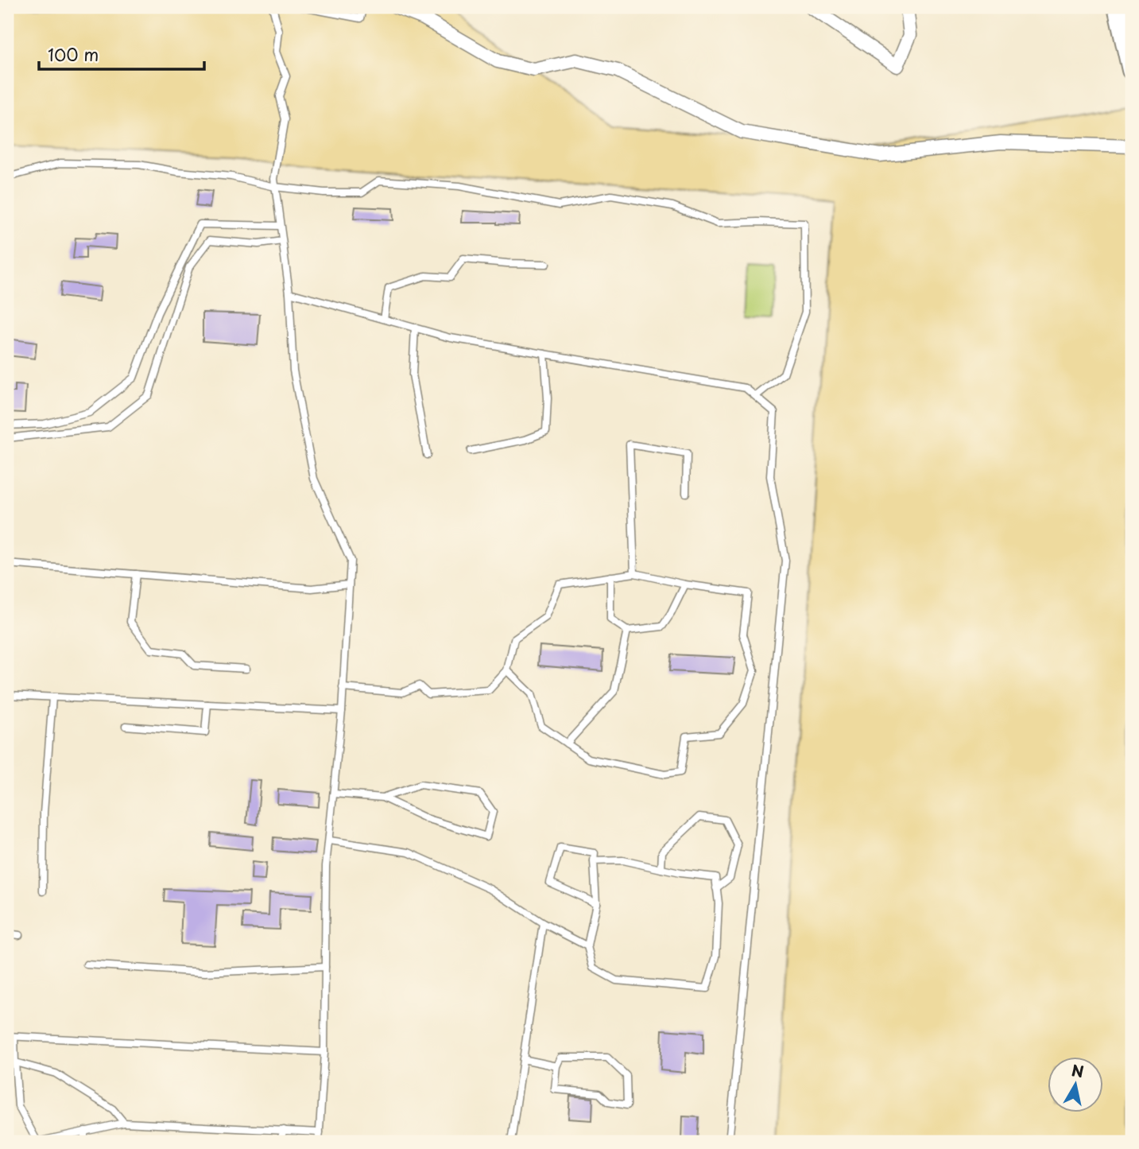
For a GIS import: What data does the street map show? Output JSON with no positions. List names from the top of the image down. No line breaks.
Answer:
{"scale_bar":"100 m","north":"top"}
